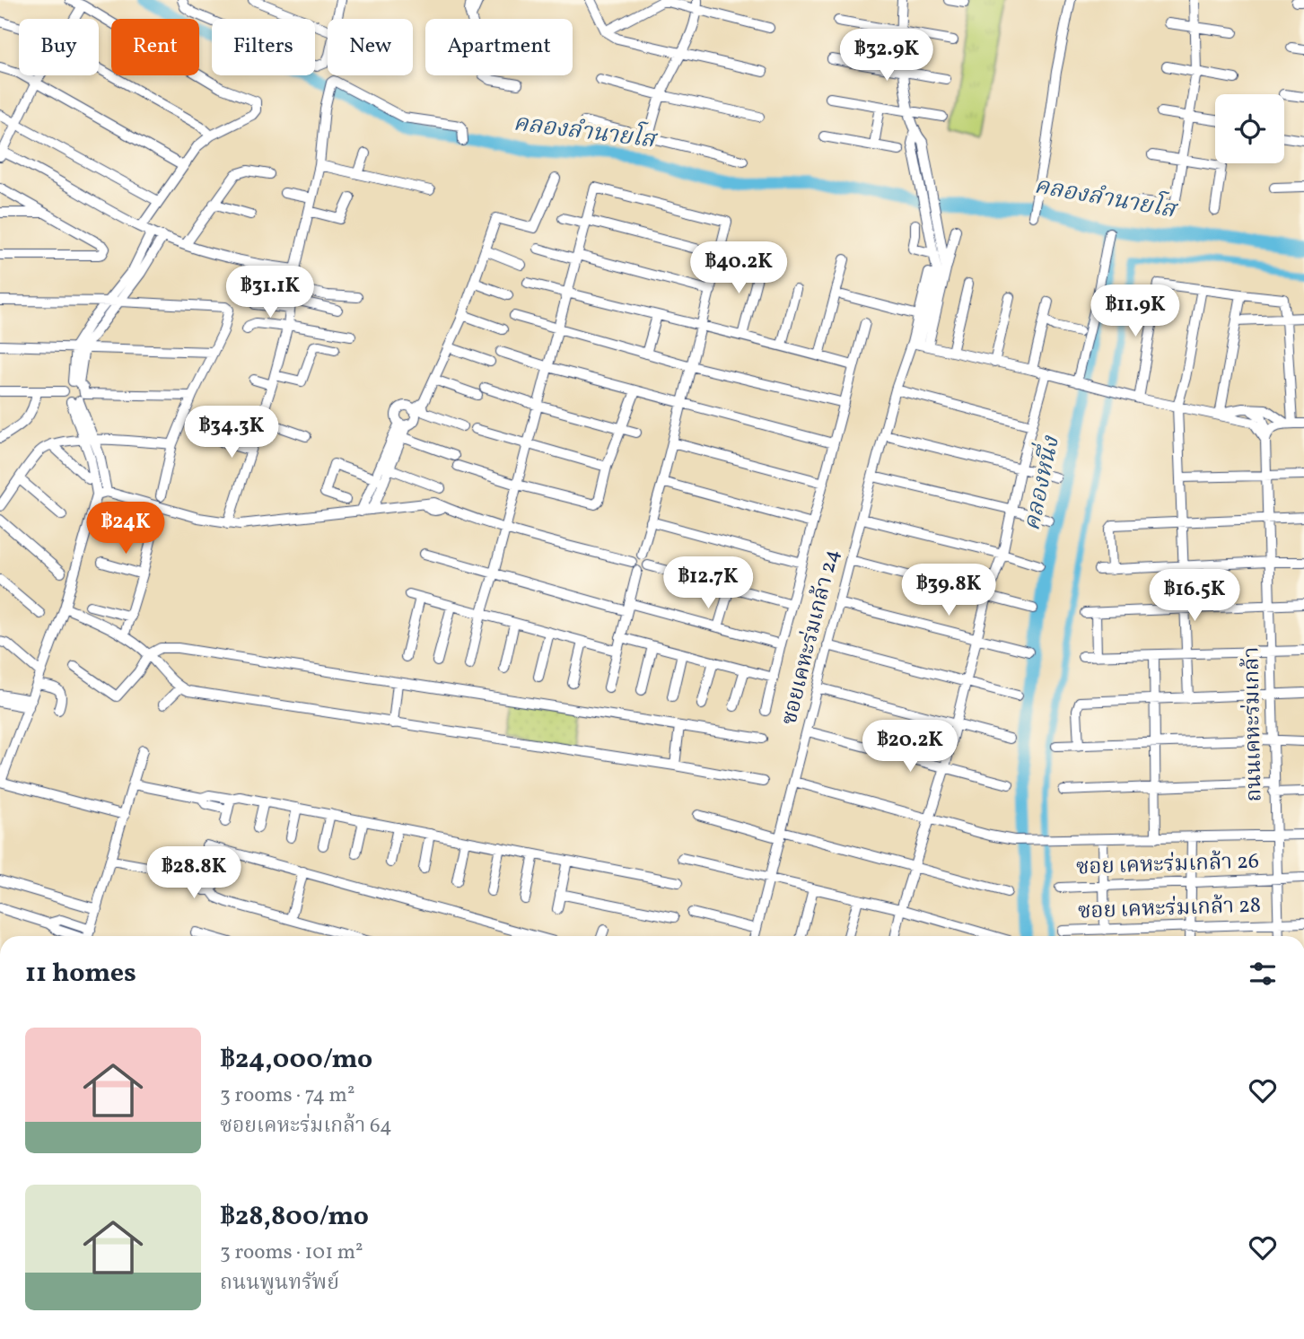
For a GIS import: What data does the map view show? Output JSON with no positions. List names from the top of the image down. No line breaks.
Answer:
{"streets":{"street":["ซอยเคหะร่มเกล้า 24","ถนนเคหะร่มเกล้า","ซอย เคหะร่มเกล้า 26","ซอย เคหะร่มเกล้า 28"]},"crossings":[["ถนนเคหะร่มเกล้า","ซอย เคหะร่มเกล้า 26"],["ถนนเคหะร่มเกล้า","ซอย เคหะร่มเกล้า 28"]],"water":["คลองลำนายโส","คลองหนึ่ง"],"page":{"chip":["Buy","Rent","Filters","New","Apartment"],"price":["฿32.9K","฿40.2K","฿31.1K","฿11.9K","฿34.3K","฿24K","฿12.7K","฿39.8K","฿16.5K","฿20.2K","฿28.8K"],"heading":"11 homes","list":[{"name":"฿24,000/mo","note":"3 rooms · 74 m² · ซอยเคหะร่มเกล้า 64"},{"name":"฿28,800/mo","note":"3 rooms · 101 m² · ถนนพูนทรัพย์"}]}}
